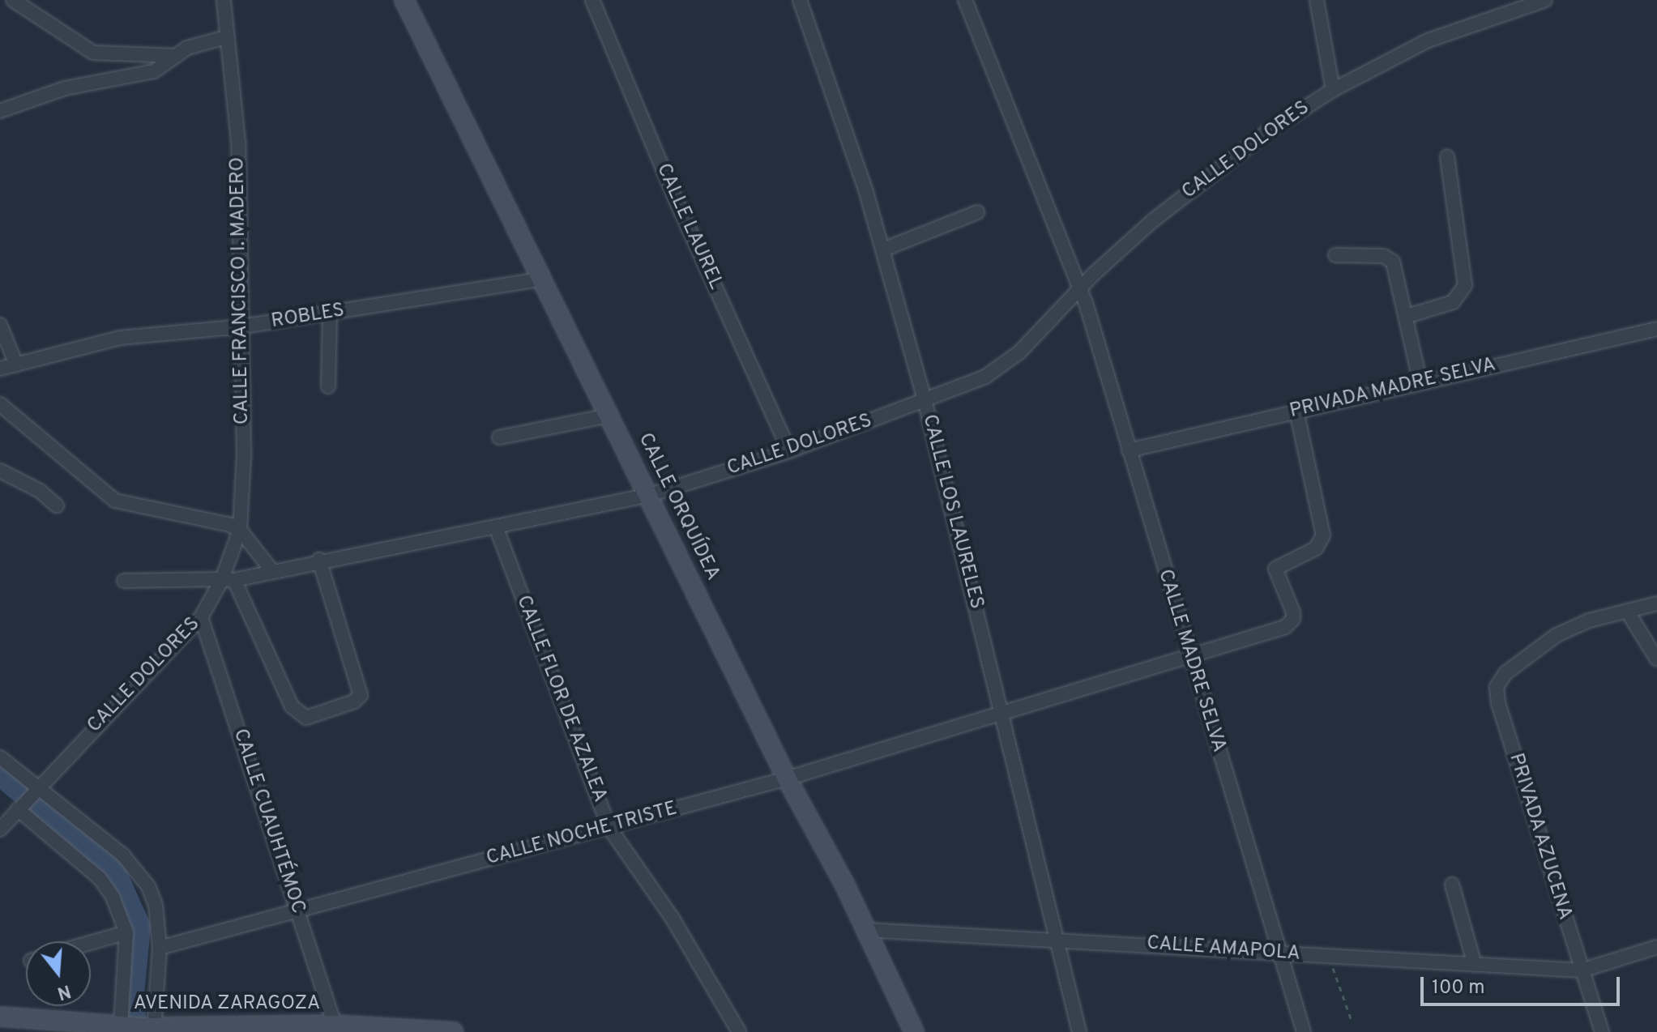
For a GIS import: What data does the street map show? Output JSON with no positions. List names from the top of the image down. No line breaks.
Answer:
{"streets":{"street":["CALLE DOLORES","CALLE LAUREL","CALLE FRANCISCO I. MADERO","ROBLES","PRIVADA MADRE SELVA","CALLE ORQUÍDEA","CALLE LOS LAURELES","CALLE MADRE SELVA","CALLE FLOR DE AZALEA","CALLE CUAUHTÉMOC","CALLE NOCHE TRISTE","PRIVADA AZUCENA","CALLE AMAPOLA","AVENIDA ZARAGOZA"]},"crossings":[["CALLE DOLORES","CALLE LAUREL"],["CALLE DOLORES","CALLE FRANCISCO I. MADERO"],["CALLE DOLORES","CALLE ORQUÍDEA"],["CALLE DOLORES","CALLE LOS LAURELES"],["CALLE DOLORES","CALLE MADRE SELVA"],["CALLE DOLORES","CALLE FLOR DE AZALEA"],["CALLE DOLORES","CALLE CUAUHTÉMOC"],["CALLE FRANCISCO I. MADERO","ROBLES"],["ROBLES","CALLE ORQUÍDEA"],["PRIVADA MADRE SELVA","CALLE MADRE SELVA"],["PRIVADA MADRE SELVA","CALLE NOCHE TRISTE"],["CALLE ORQUÍDEA","CALLE NOCHE TRISTE"],["CALLE ORQUÍDEA","CALLE AMAPOLA"],["CALLE LOS LAURELES","CALLE NOCHE TRISTE"],["CALLE LOS LAURELES","CALLE AMAPOLA"],["CALLE MADRE SELVA","CALLE NOCHE TRISTE"],["CALLE MADRE SELVA","CALLE AMAPOLA"],["CALLE FLOR DE AZALEA","CALLE NOCHE TRISTE"],["CALLE CUAUHTÉMOC","CALLE NOCHE TRISTE"],["CALLE CUAUHTÉMOC","AVENIDA ZARAGOZA"],["PRIVADA AZUCENA","CALLE AMAPOLA"]],"scale_bar":"100 m","north":"bottom"}
